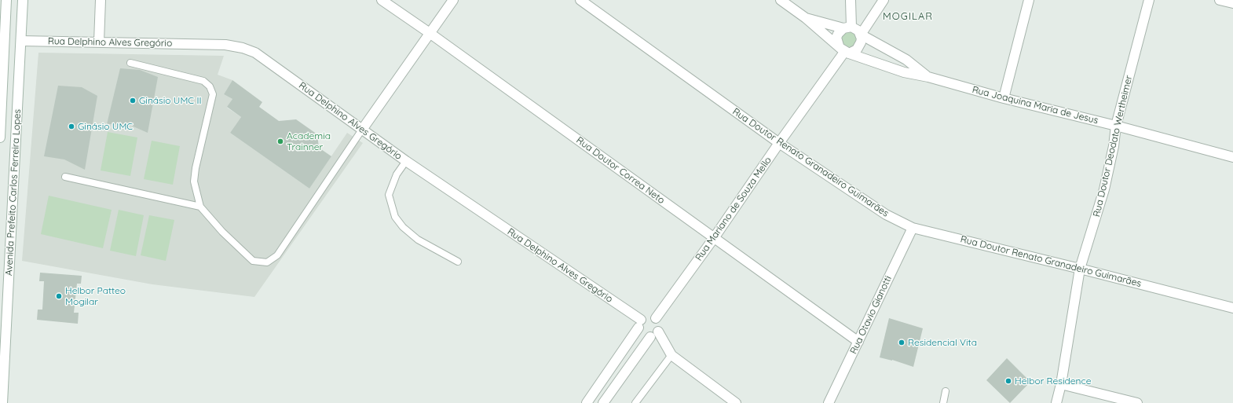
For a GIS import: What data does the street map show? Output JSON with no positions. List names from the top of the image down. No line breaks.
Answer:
{"streets":{"street":["Rua Delphino Alves Gregório","Rua Joaquina Maria de Jesus","Rua Doutor Deodato Wertheimer","Rua Doutor Renato Granadeiro Guimarães","Rua Doutor Correa Neto","Avenida Prefeito Carlos Ferreira Lopes","Rua Mariano de Souza Mello","Rua Otavio Gianotti"]},"crossings":[["Rua Delphino Alves Gregório","Avenida Prefeito Carlos Ferreira Lopes"],["Rua Delphino Alves Gregório","Rua Mariano de Souza Mello"],["Rua Joaquina Maria de Jesus","Rua Doutor Deodato Wertheimer"],["Rua Joaquina Maria de Jesus","Rua Mariano de Souza Mello"],["Rua Doutor Deodato Wertheimer","Rua Doutor Renato Granadeiro Guimarães"],["Rua Doutor Renato Granadeiro Guimarães","Rua Mariano de Souza Mello"],["Rua Doutor Renato Granadeiro Guimarães","Rua Otavio Gianotti"],["Rua Doutor Correa Neto","Rua Mariano de Souza Mello"],["Rua Doutor Correa Neto","Rua Otavio Gianotti"]],"districts":["MOGILAR"],"places":["Ginásio UMC II","Ginásio UMC","Academia Trainner","Helbor Patteo Mogilar","Residencial Vita","Helbor Residence"]}
